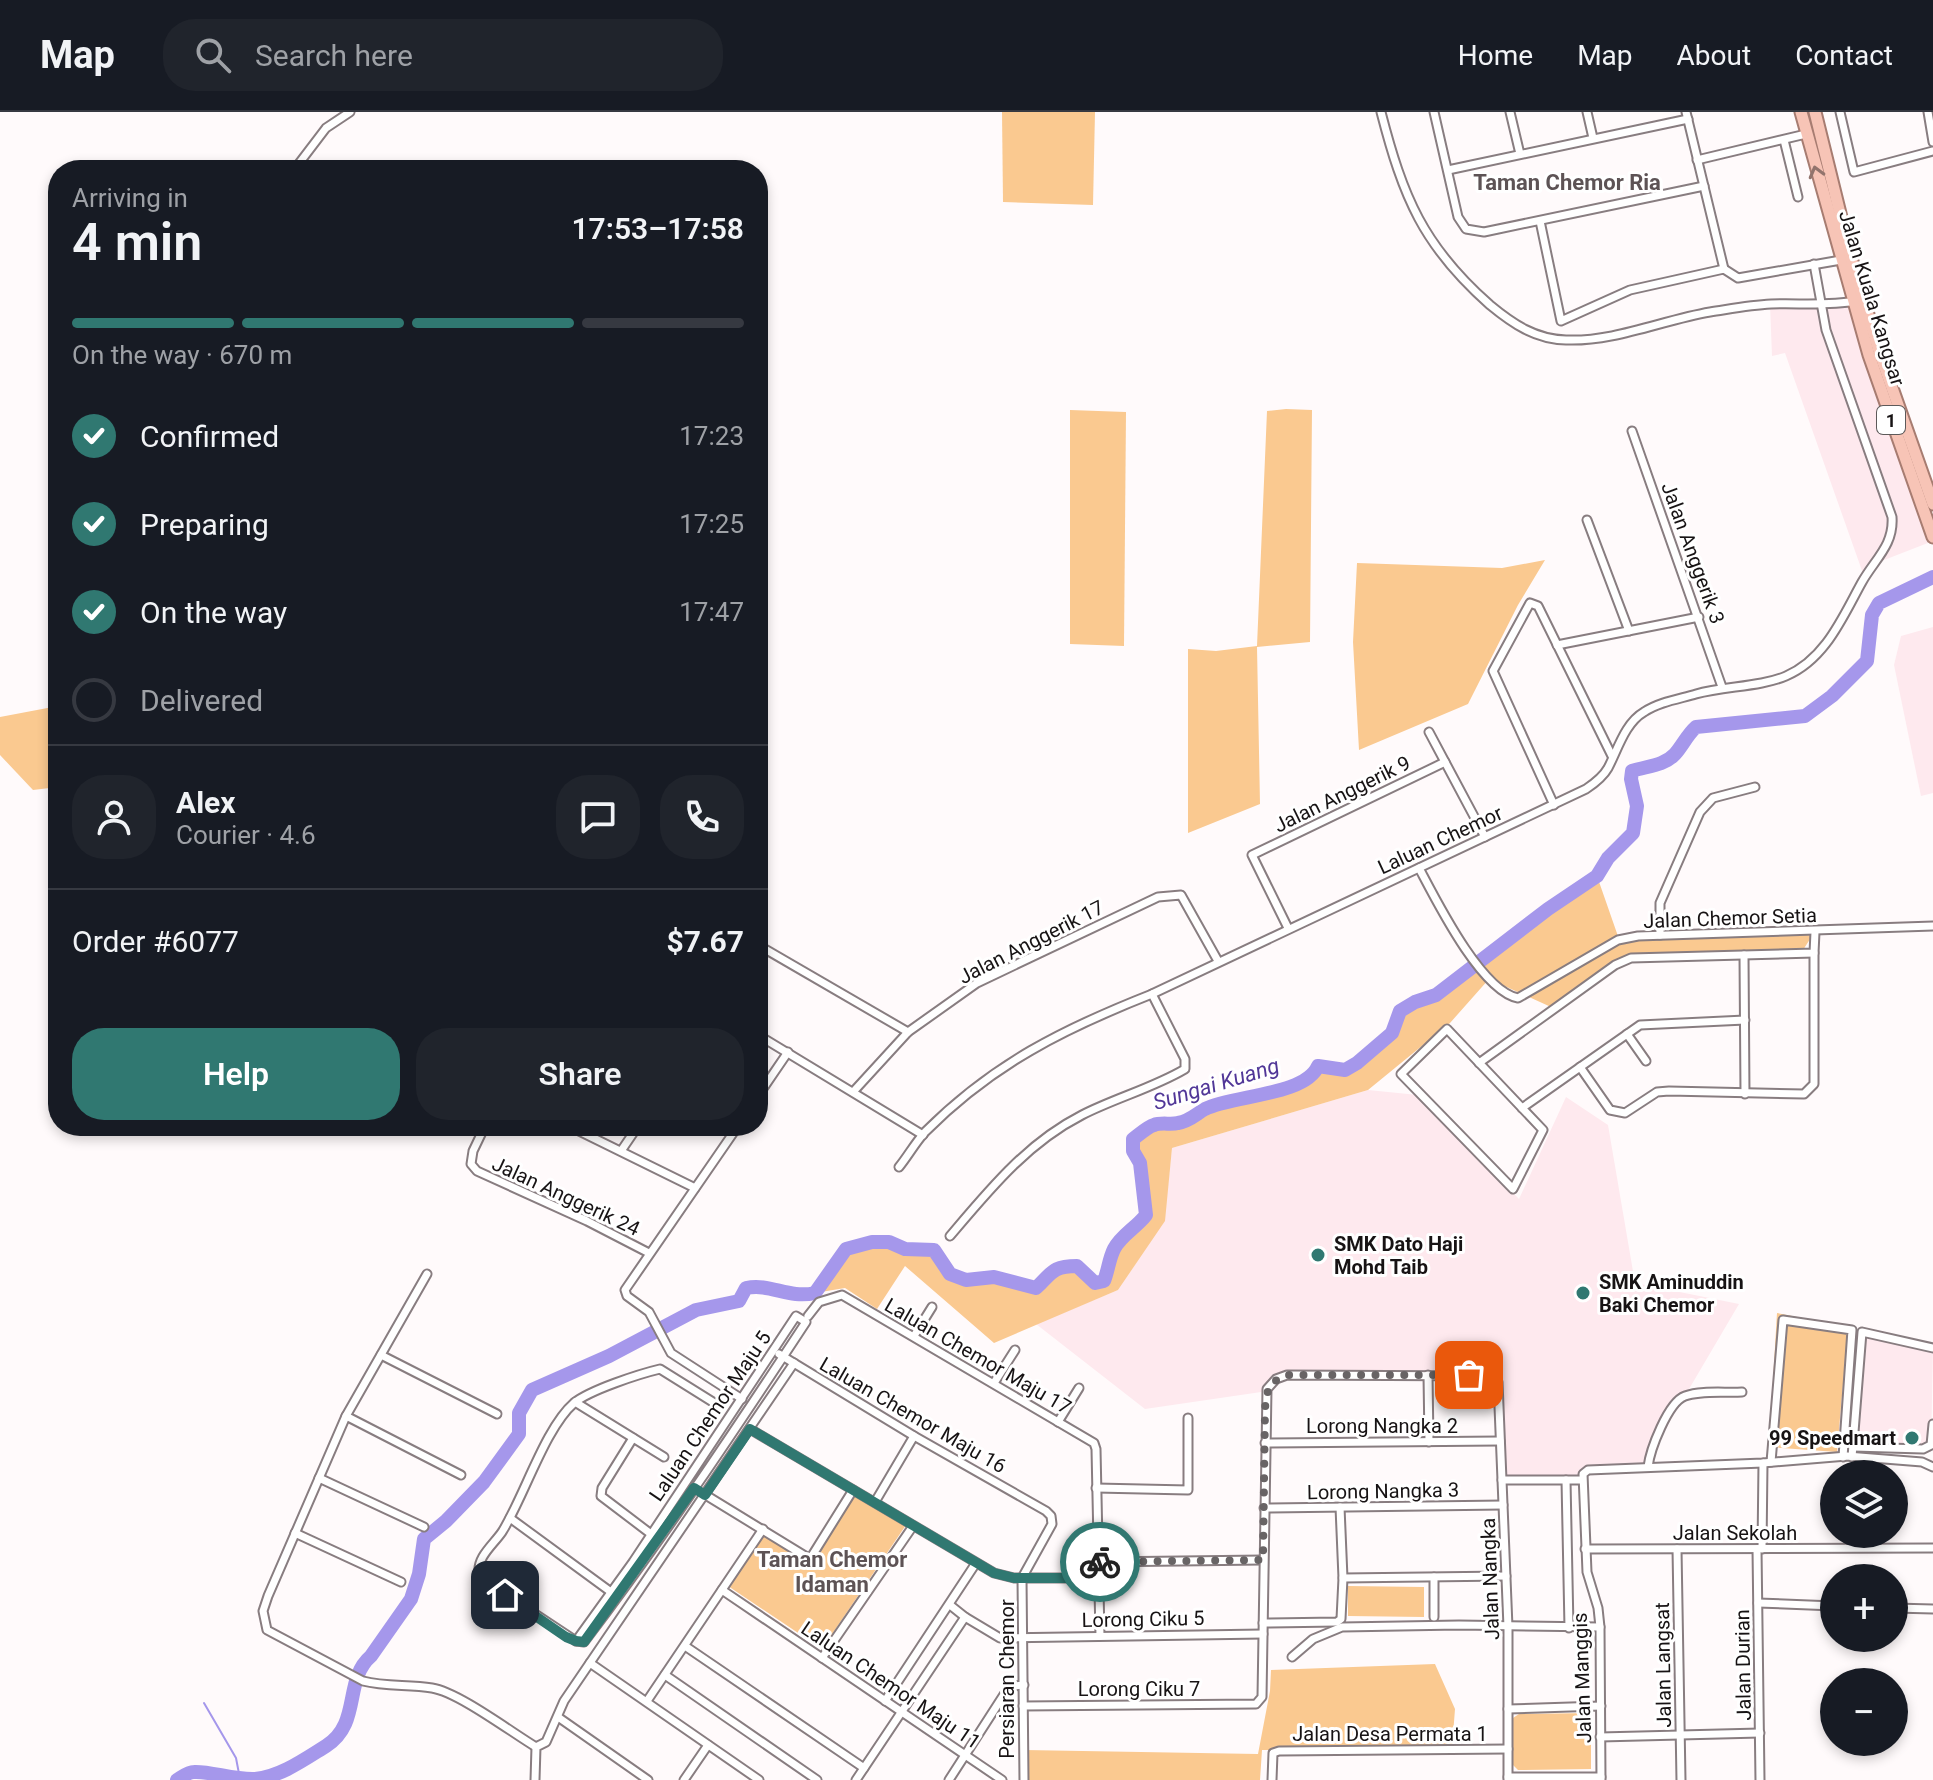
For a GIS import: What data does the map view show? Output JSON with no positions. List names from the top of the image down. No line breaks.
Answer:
{"streets":{"highway":["Jalan Kuala Kangsar","1"],"street":["Jalan Anggerik 3","Jalan Anggerik 9","Laluan Chemor","Jalan Chemor Setia","Jalan Anggerik 17","Jalan Anggerik 24","Laluan Chemor Maju 17","Laluan Chemor Maju 16","Laluan Chemor Maju 5","Lorong Nangka 2","Lorong Nangka 3","Jalan Sekolah","Jalan Nangka","Lorong Ciku 5","Jalan Langsat","Jalan Durian","Jalan Manggis","Persiaran Chemor","Laluan Chemor Maju 11","Lorong Ciku 7","Jalan Desa Permata 1"]},"crossings":[["Jalan Anggerik 3","Laluan Chemor"],["Jalan Anggerik 9","Laluan Chemor"],["Laluan Chemor","Jalan Chemor Setia"],["Laluan Chemor","Jalan Anggerik 17"],["Laluan Chemor Maju 17","Laluan Chemor Maju 5"],["Laluan Chemor Maju 16","Persiaran Chemor"],["Lorong Nangka 2","Jalan Nangka"],["Lorong Nangka 3","Jalan Nangka"],["Jalan Sekolah","Jalan Langsat"],["Jalan Sekolah","Jalan Durian"],["Jalan Sekolah","Jalan Manggis"],["Jalan Nangka","Jalan Desa Permata 1"],["Lorong Ciku 5","Persiaran Chemor"],["Lorong Ciku 5","Lorong Ciku 7"],["Persiaran Chemor","Lorong Ciku 7"]],"districts":["Taman Chemor Ria","Taman Chemor Idaman"],"water":["Sungai Kuang"],"places":["SMK Dato Haji Mohd Taib","SMK Aminuddin Baki Chemor","99 Speedmart"],"page":{"header":"Map","search":"Search here","nav":["Home","Map","About","Contact"],"heading":["4 min","Arriving in","17:53–17:58"],"panel":["Alex","Courier · 4.6","Order #6077","$7.67"],"bar":"On the way · 670 m","list":[["Confirmed","17:23"],["Preparing","17:25"],["On the way","17:47"],"Delivered"],"buttons":["Help","Share"],"map_buttons":["+","−"]}}
